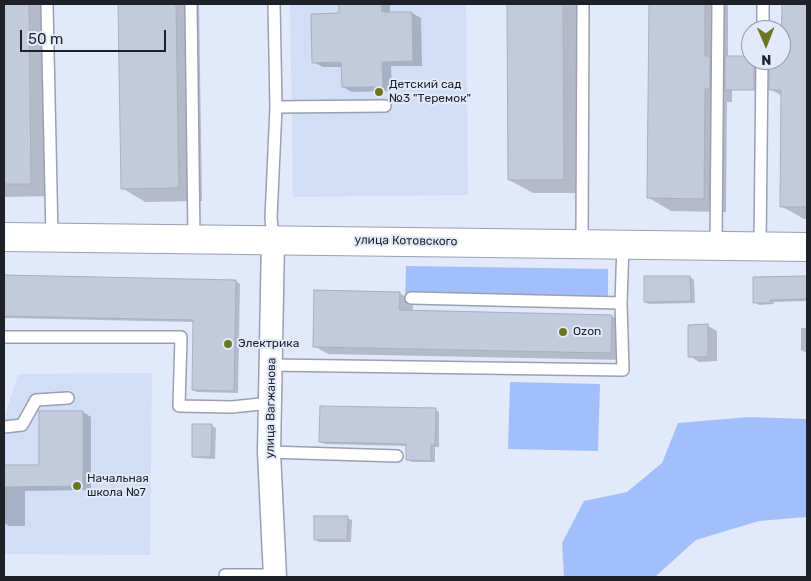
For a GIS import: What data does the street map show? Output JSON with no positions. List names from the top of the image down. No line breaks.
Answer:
{"streets":{"street":["улица Котовского","улица Вагжанова"]},"crossings":[["улица Котовского","улица Вагжанова"]],"places":["Детский сад №3 \"Теремок\"","Ozon","Электрика","Начальная школа №7"],"scale_bar":"50 m","north":"bottom"}
